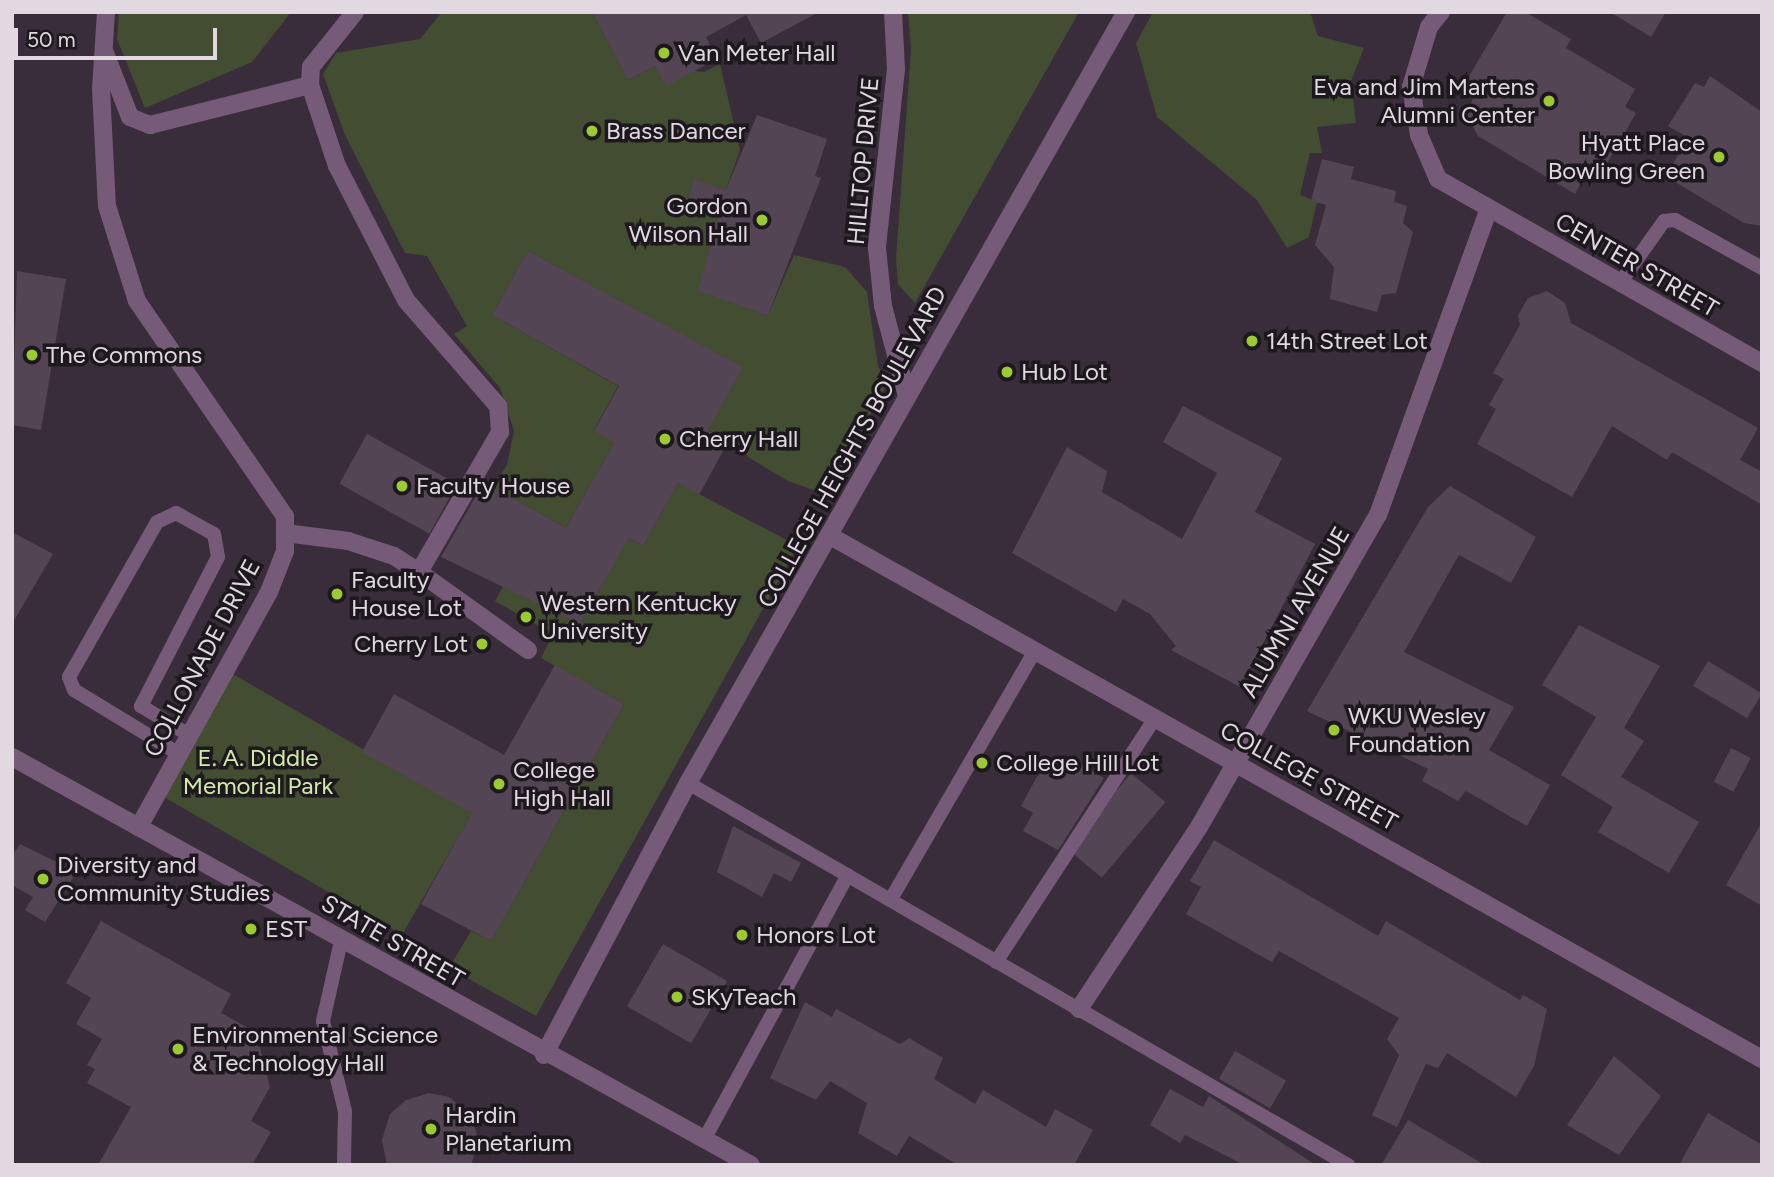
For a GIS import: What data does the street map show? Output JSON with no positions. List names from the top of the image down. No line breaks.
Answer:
{"streets":{"street":["HILLTOP DRIVE","CENTER STREET","COLLEGE HEIGHTS BOULEVARD","ALUMNI AVENUE","COLLONADE DRIVE","COLLEGE STREET","STATE STREET"]},"crossings":[["HILLTOP DRIVE","COLLEGE HEIGHTS BOULEVARD"],["CENTER STREET","ALUMNI AVENUE"],["COLLEGE HEIGHTS BOULEVARD","COLLEGE STREET"],["COLLEGE HEIGHTS BOULEVARD","STATE STREET"],["ALUMNI AVENUE","COLLEGE STREET"],["COLLONADE DRIVE","STATE STREET"]],"parks":["E. A. Diddle Memorial Park"],"places":["Van Meter Hall","Eva and Jim Martens Alumni Center","Brass Dancer","Hyatt Place Bowling Green","Gordon Wilson Hall","14th Street Lot","The Commons","Hub Lot","Cherry Hall","Faculty House","Faculty House Lot","Western Kentucky University","Cherry Lot","WKU Wesley Foundation","College Hill Lot","College High Hall","Diversity and Community Studies","EST","Honors Lot","SKyTeach","Environmental Science & Technology Hall","Hardin Planetarium"],"scale_bar":"50 m"}
